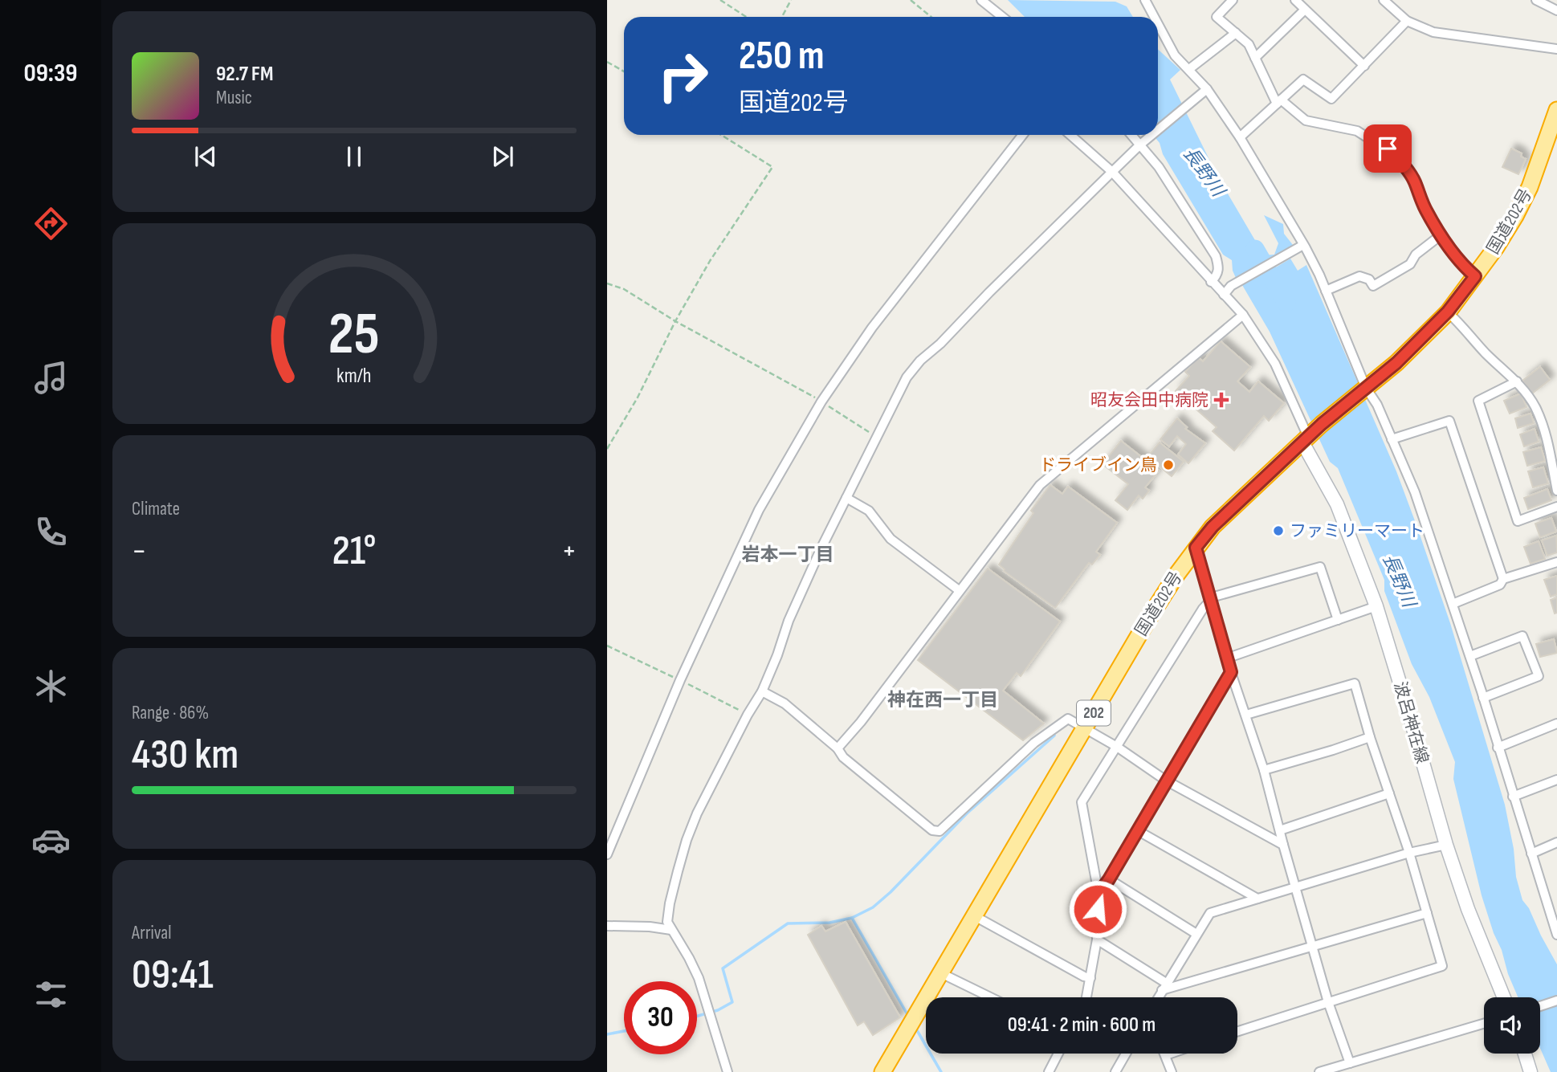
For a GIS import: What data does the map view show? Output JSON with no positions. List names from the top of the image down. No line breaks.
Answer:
{"streets":{"highway":["国道202号","202"],"main road":["波呂神在線"]},"crossings":[["国道202号","波呂神在線"]],"districts":["岩本一丁目","神在西一丁目"],"water":["長野川"],"places":{"health":["昭友会田中病院"],"other":["ドライブイン鳥","ファミリーマート"]},"page":{"tabs":"09:39","turn":["250 m","国道202号"],"song":["92.7 FM","Music"],"tile":["Climate",["Range · 86%","430 km"],["Arrival","09:41"]],"heat":["−","21°","+"],"limit":"30","trip":"09:41 · 2 min · 600 m","gauge":["25","km/h"]}}
